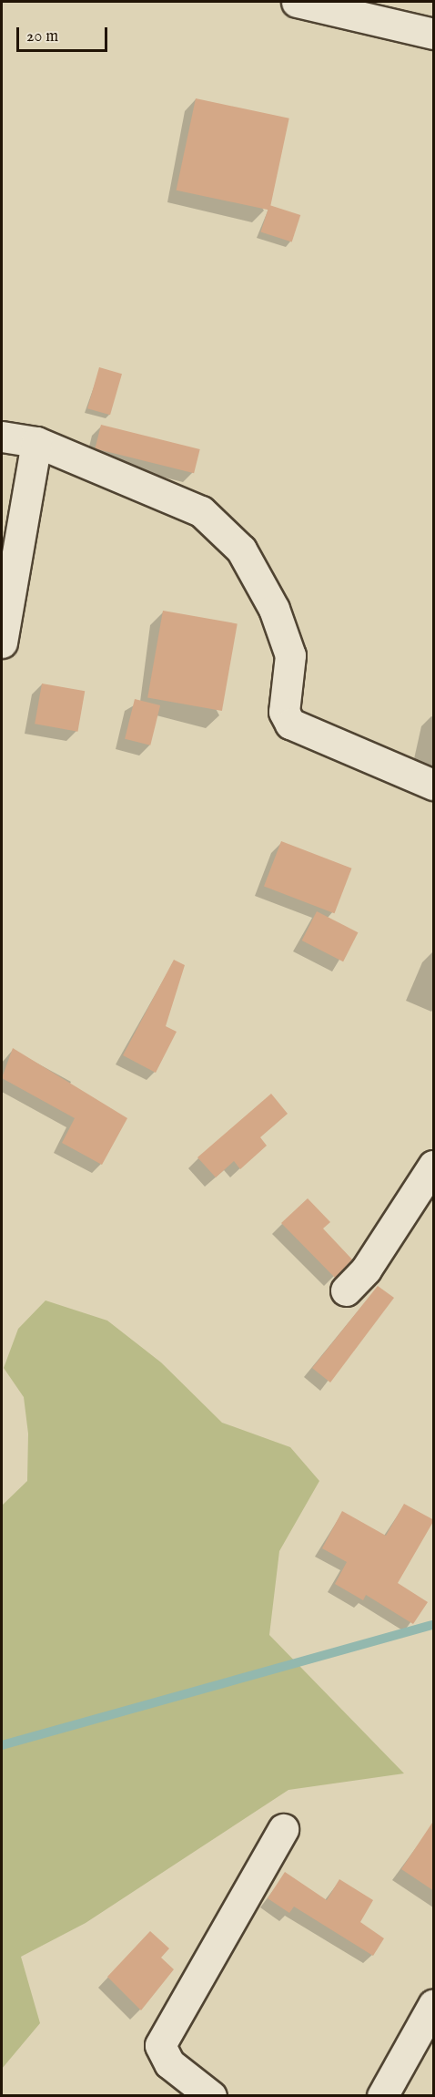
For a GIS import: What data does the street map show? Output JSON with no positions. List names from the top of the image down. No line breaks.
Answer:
{"scale_bar":"20 m"}
